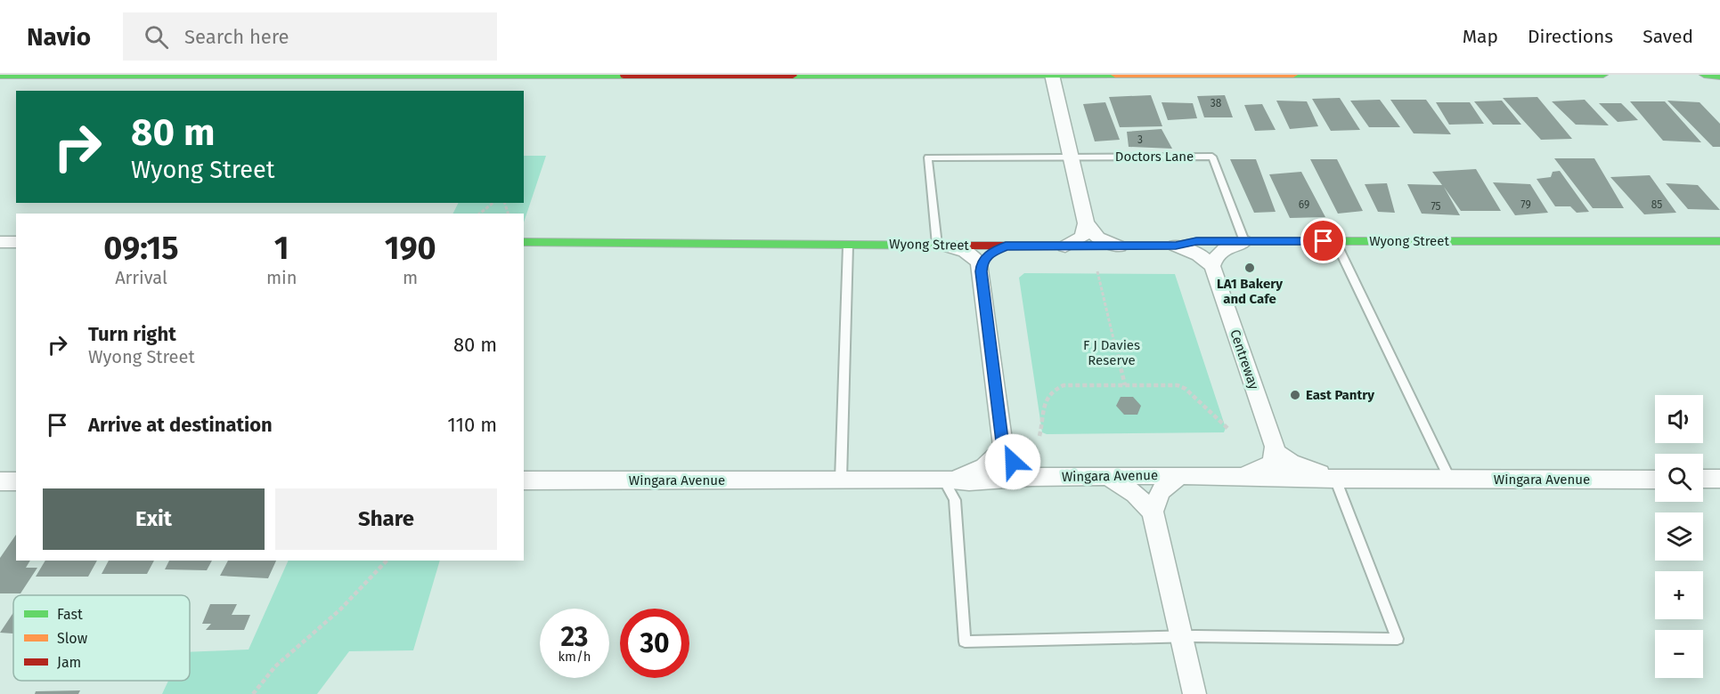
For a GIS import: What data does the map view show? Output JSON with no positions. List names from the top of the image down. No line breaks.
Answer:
{"streets":{"main road":["Wyong Street"],"street":["Centreway","Wingara Avenue"],"lane":["Doctors Lane"]},"crossings":[["Doctors Lane","Wyong Street"]],"parks":["F J Davies Reserve"],"places":["LA1 Bakery and Cafe","East Pantry"],"house_numbers":["38","3","69","79","85","75"],"legend":["Fast","Slow","Jam"],"page":{"header":"Navio","search":"Search here","nav":["Map","Directions","Saved"],"turn":["80 m","Wyong Street"],"eta":["09:15","Arrival","1","min","190","m"],"list":[{"name":"Turn right","note":"Wyong Street","value":"80 m"},{"name":"Arrive at destination","value":"110 m"}],"map_buttons":["+","−"],"buttons":["Exit","Share"],"speed":"23 km/h","limit":"30"}}
